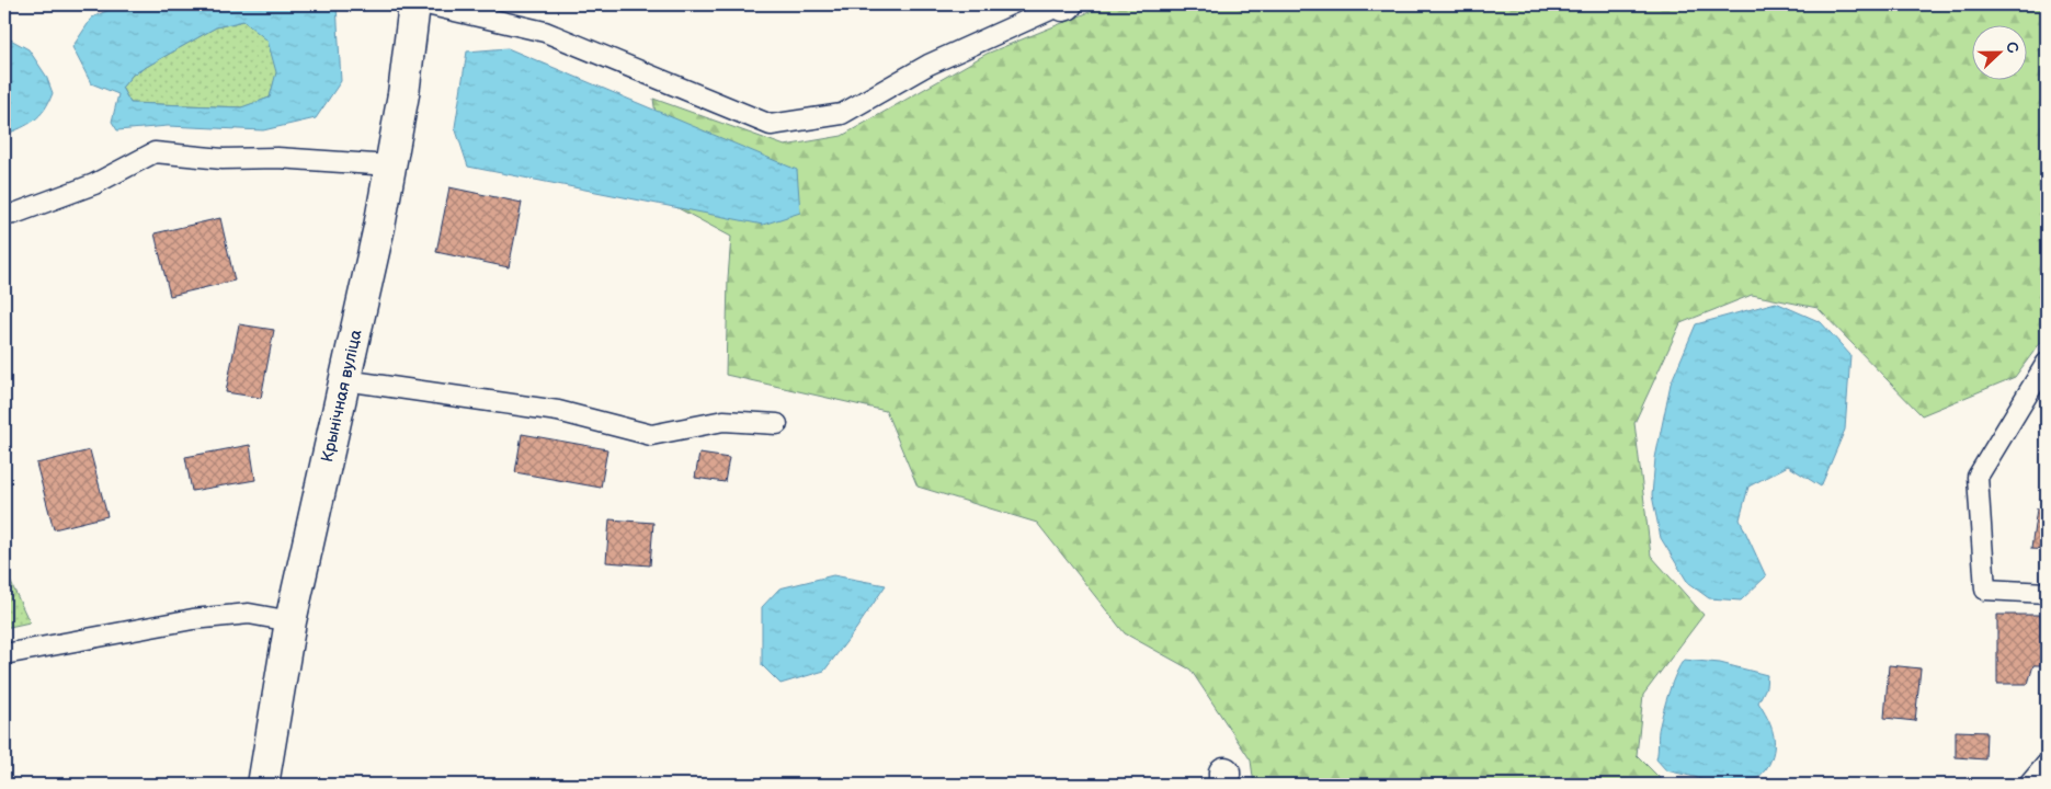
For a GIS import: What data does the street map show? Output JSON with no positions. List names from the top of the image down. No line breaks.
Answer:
{"streets":{"street":["Крынічная вуліца"]},"north":"right"}
